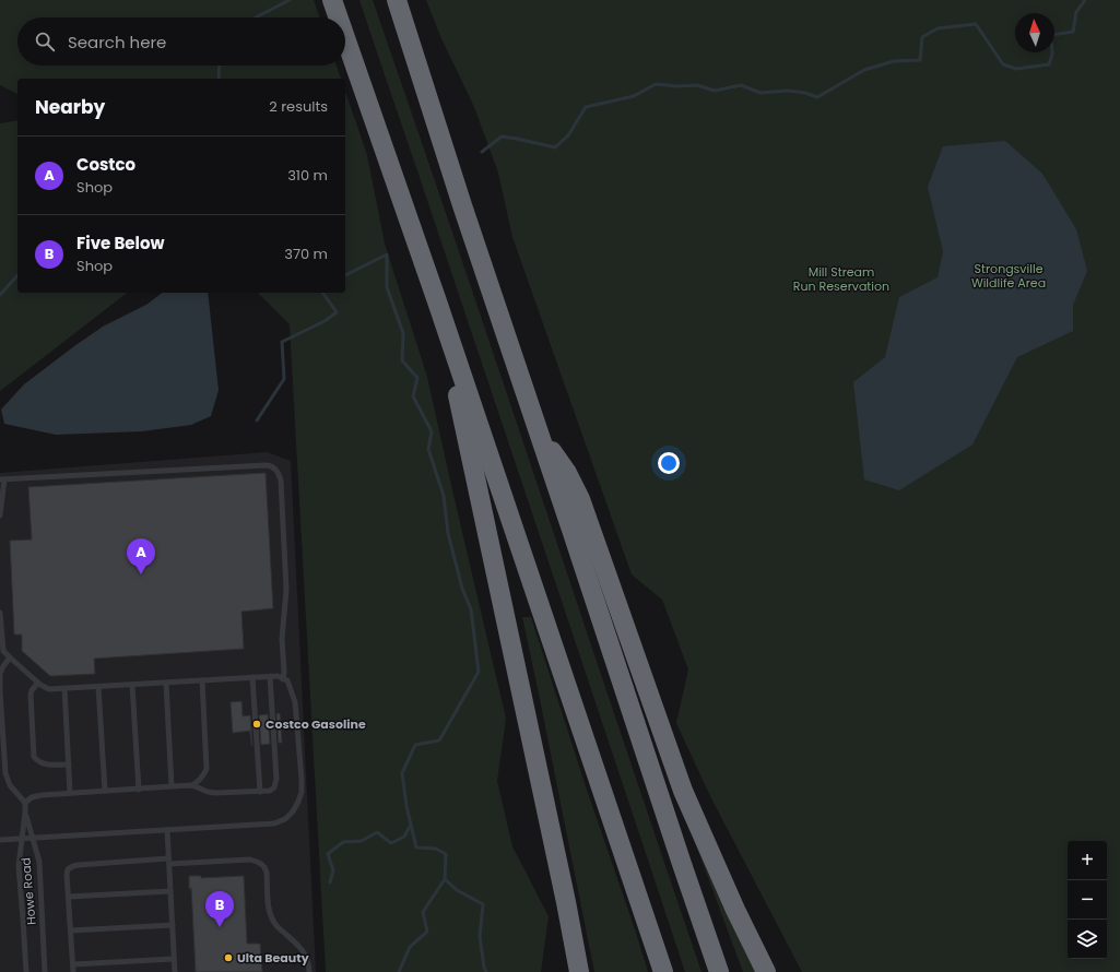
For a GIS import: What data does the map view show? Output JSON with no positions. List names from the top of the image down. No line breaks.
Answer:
{"streets":{"lane":["Howe Road"]},"parks":["Strongsville Wildlife Area","Mill Stream Run Reservation"],"places":["Costco Gasoline","Ulta Beauty"],"north":"top","page":{"search":"Search here","heading":["Nearby","2 results"],"list":[{"mark":"A","name":"Costco","note":"Shop","value":"310 m"},{"mark":"B","name":"Five Below","note":"Shop","value":"370 m"}],"pins":["A","B"],"map_buttons":["+","−"]}}
